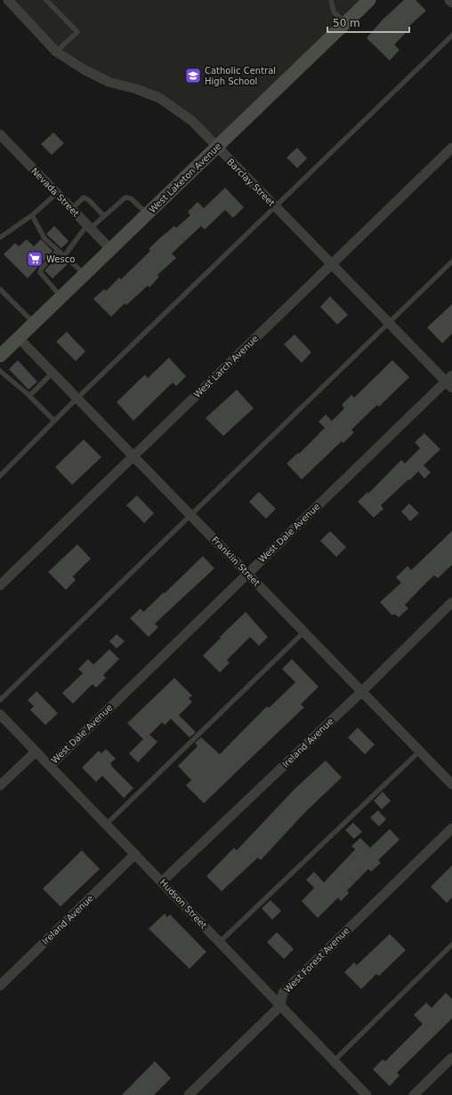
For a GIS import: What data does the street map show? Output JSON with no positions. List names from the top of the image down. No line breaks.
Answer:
{"streets":{"main road":["West Laketon Avenue"],"street":["Barclay Street","Nevada Street","West Larch Avenue","West Dale Avenue","Franklin Street","Ireland Avenue","Hudson Street","West Forest Avenue"]},"crossings":[["West Laketon Avenue","Barclay Street"],["West Laketon Avenue","Nevada Street"],["West Laketon Avenue","Franklin Street"],["Barclay Street","West Larch Avenue"],["Barclay Street","West Dale Avenue"],["West Larch Avenue","Franklin Street"],["West Dale Avenue","Franklin Street"],["West Dale Avenue","Hudson Street"],["Franklin Street","Ireland Avenue"],["Ireland Avenue","Hudson Street"],["Hudson Street","West Forest Avenue"]],"places":{"school or university":["Catholic Central High School"],"supermarket":["Wesco"]},"scale_bar":"50 m"}
